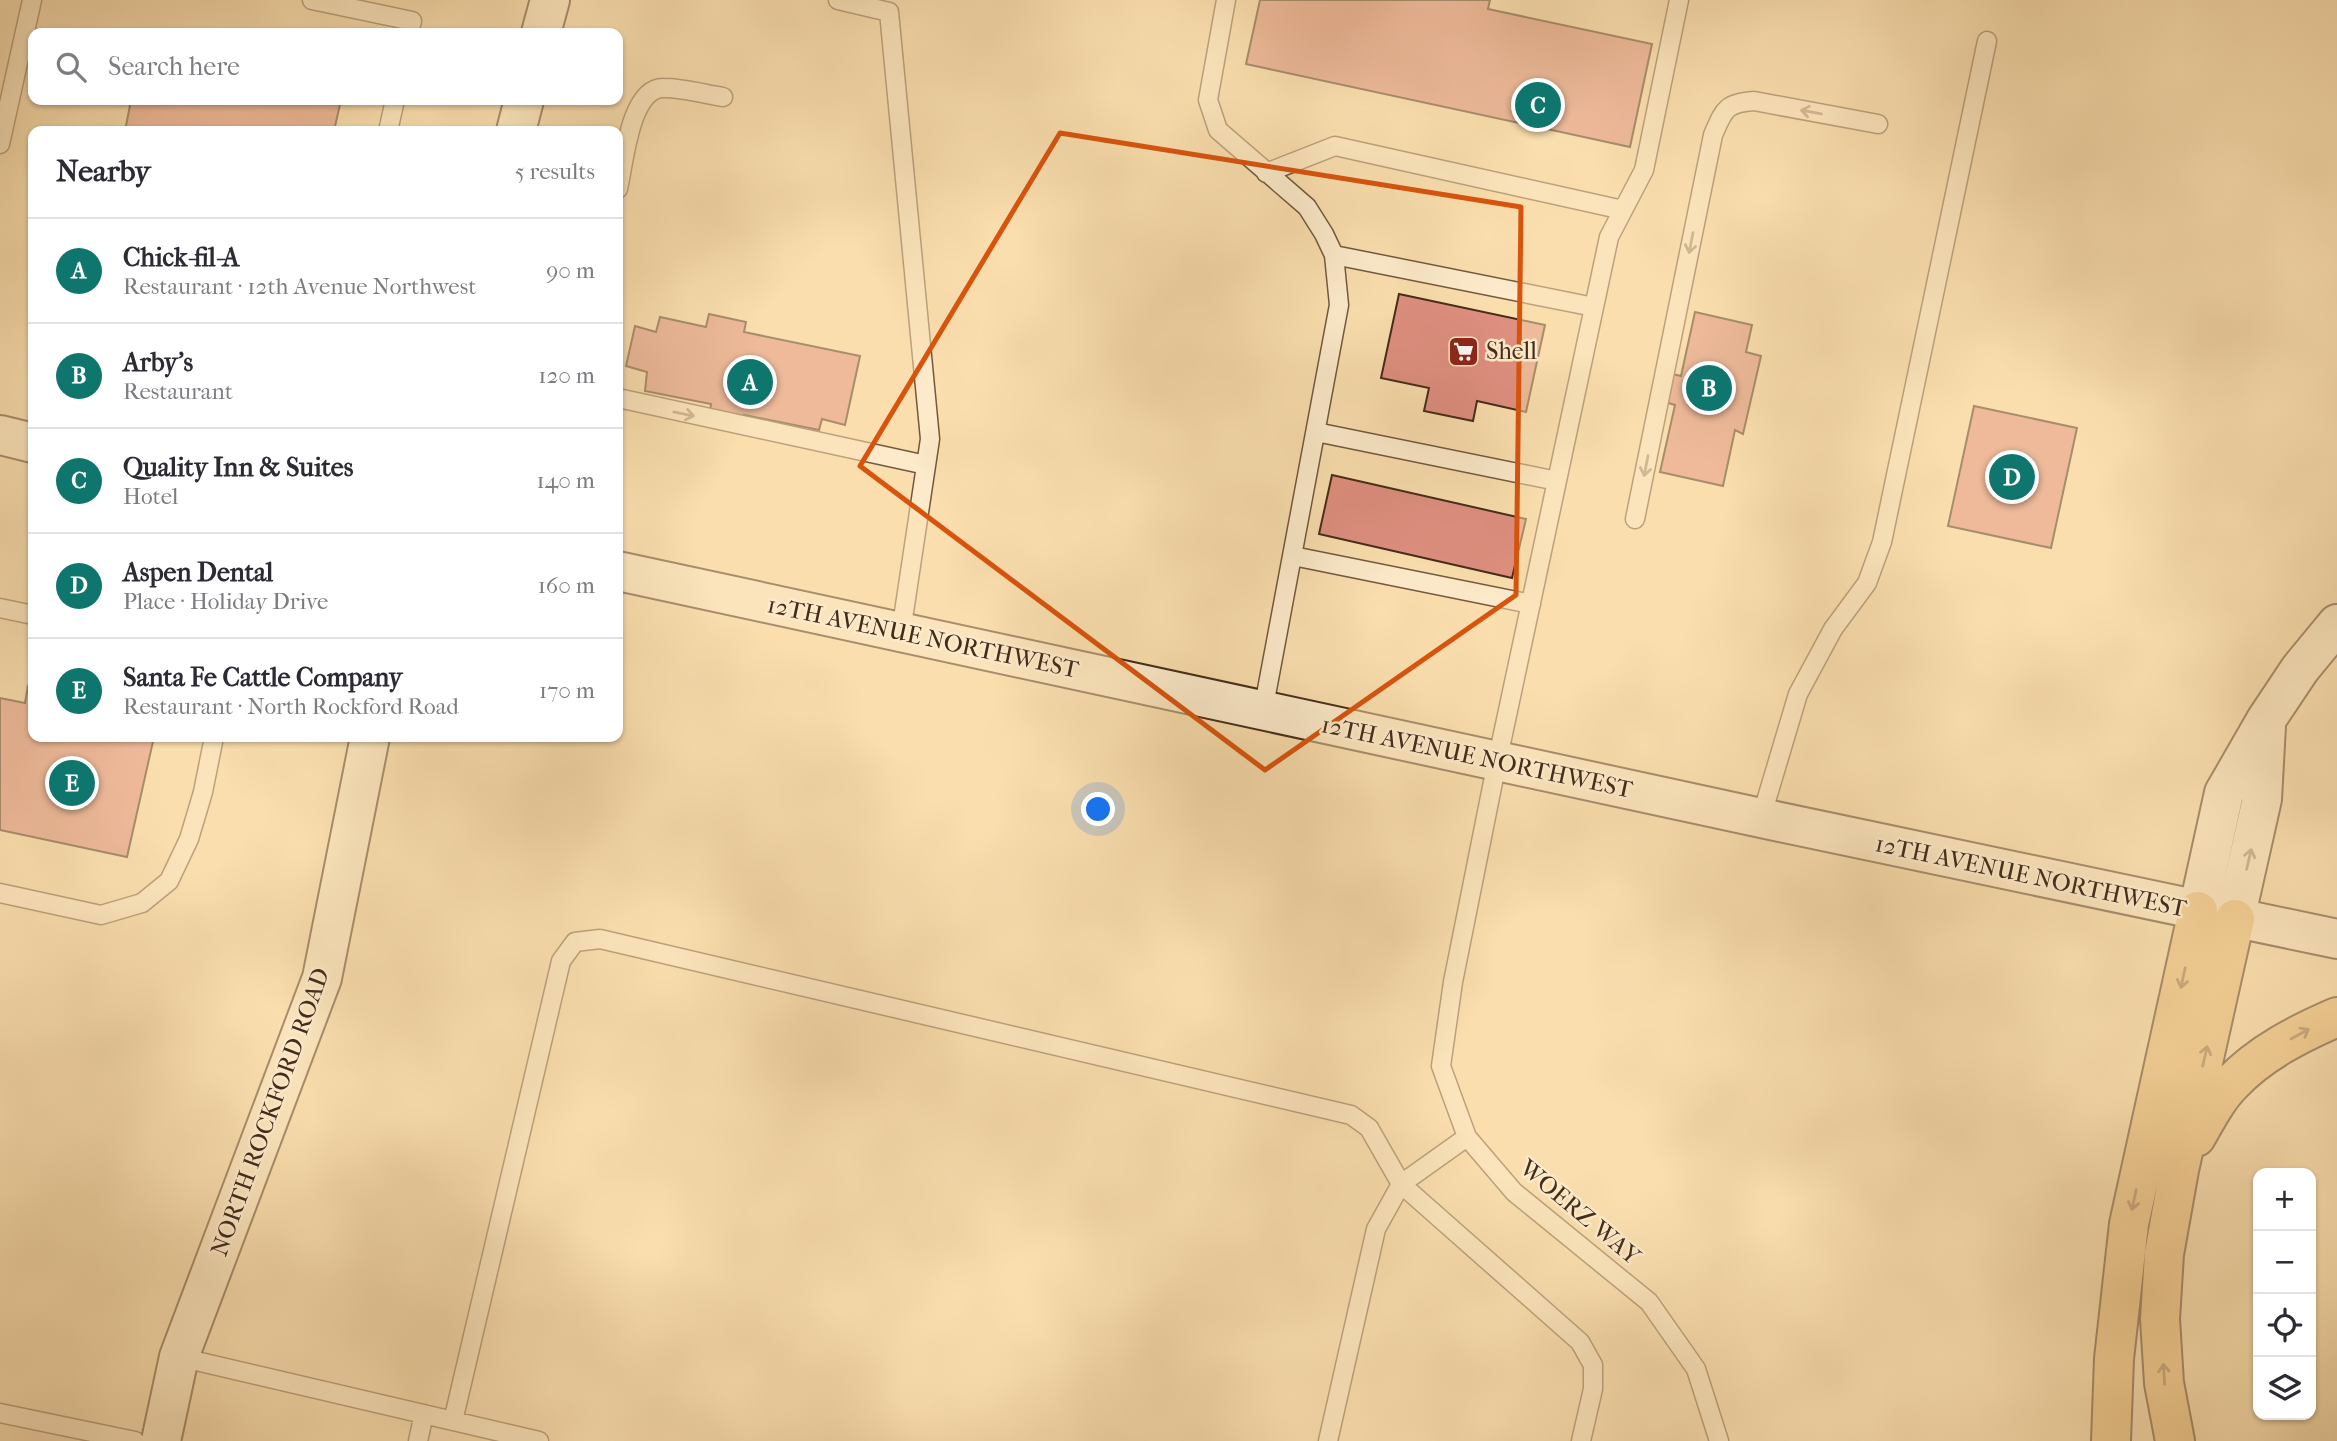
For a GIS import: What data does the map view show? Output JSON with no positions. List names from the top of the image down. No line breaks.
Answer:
{"streets":{"main road":["12TH AVENUE NORTHWEST","NORTH ROCKFORD ROAD"],"lane":["WOERZ WAY"]},"crossings":[["12TH AVENUE NORTHWEST","WOERZ WAY"]],"places":{"supermarket":["Shell"]},"page":{"search":"Search here","pins":["C","A","B","D","E"],"heading":["Nearby","5 results"],"list":[{"mark":"A","name":"Chick-fil-A","note":"Restaurant · 12th Avenue Northwest","value":"90 m"},{"mark":"B","name":"Arby's","note":"Restaurant","value":"120 m"},{"mark":"C","name":"Quality Inn & Suites","note":"Hotel","value":"140 m"},{"mark":"D","name":"Aspen Dental","note":"Place · Holiday Drive","value":"160 m"},{"mark":"E","name":"Santa Fe Cattle Company","note":"Restaurant · North Rockford Road","value":"170 m"}],"map_buttons":["+","−"]}}
